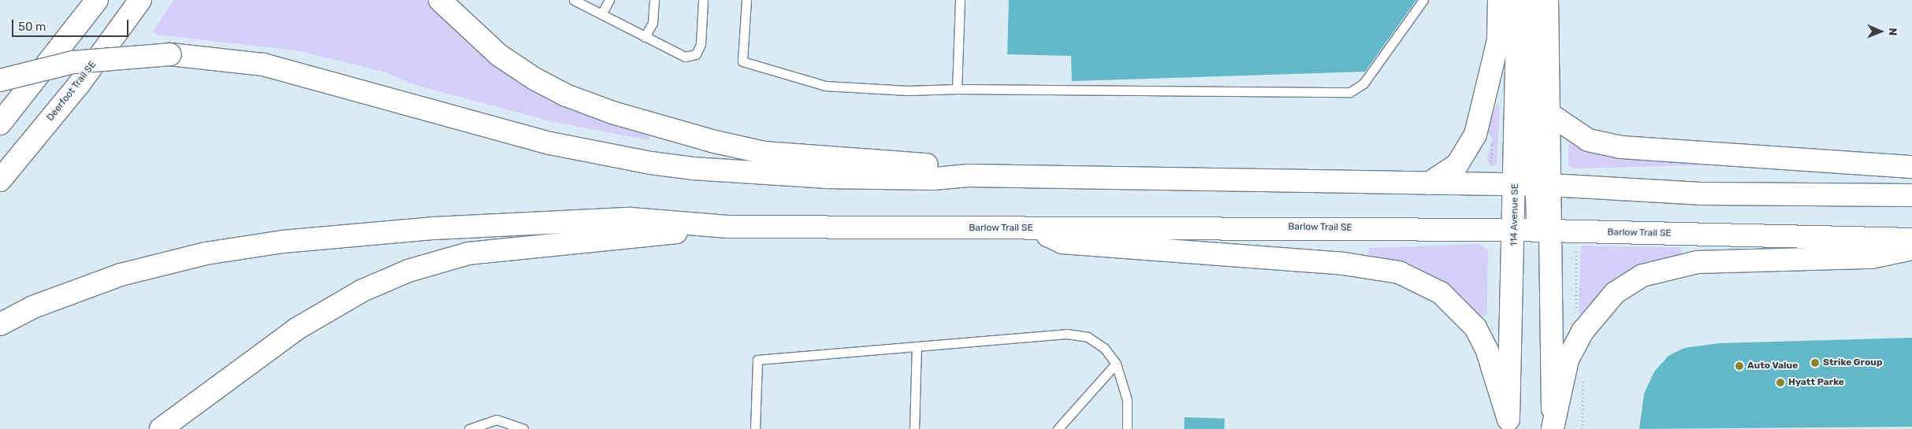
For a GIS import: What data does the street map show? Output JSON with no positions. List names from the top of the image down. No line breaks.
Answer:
{"streets":{"main road":["Deerfoot Trail SE","114 Avenue SE","Barlow Trail SE"]},"crossings":[["114 Avenue SE","Barlow Trail SE"]],"places":["Strike Group","Auto Value","Hyatt Parke"],"scale_bar":"50 m","north":"right"}
